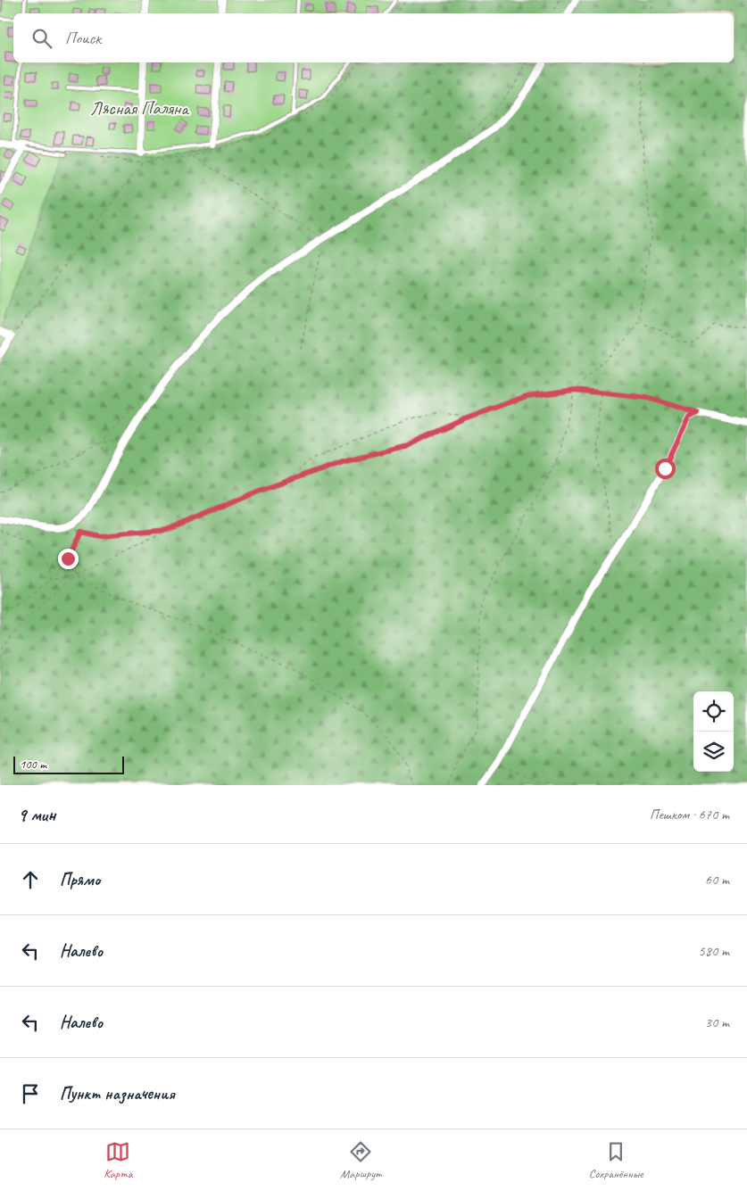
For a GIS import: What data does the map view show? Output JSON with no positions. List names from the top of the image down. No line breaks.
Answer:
{"parks":["Лясная Паляна"],"scale_bar":"100 m","page":{"search":"Поиск","scale":"100 m","heading":["9 мин","Пешком · 670 m"],"list":[["Прямо","60 m"],["Налево","580 m"],["Налево","30 m"],"Пункт назначения"],"nav":["Карта","Маршрут","Сохранённые"]}}
